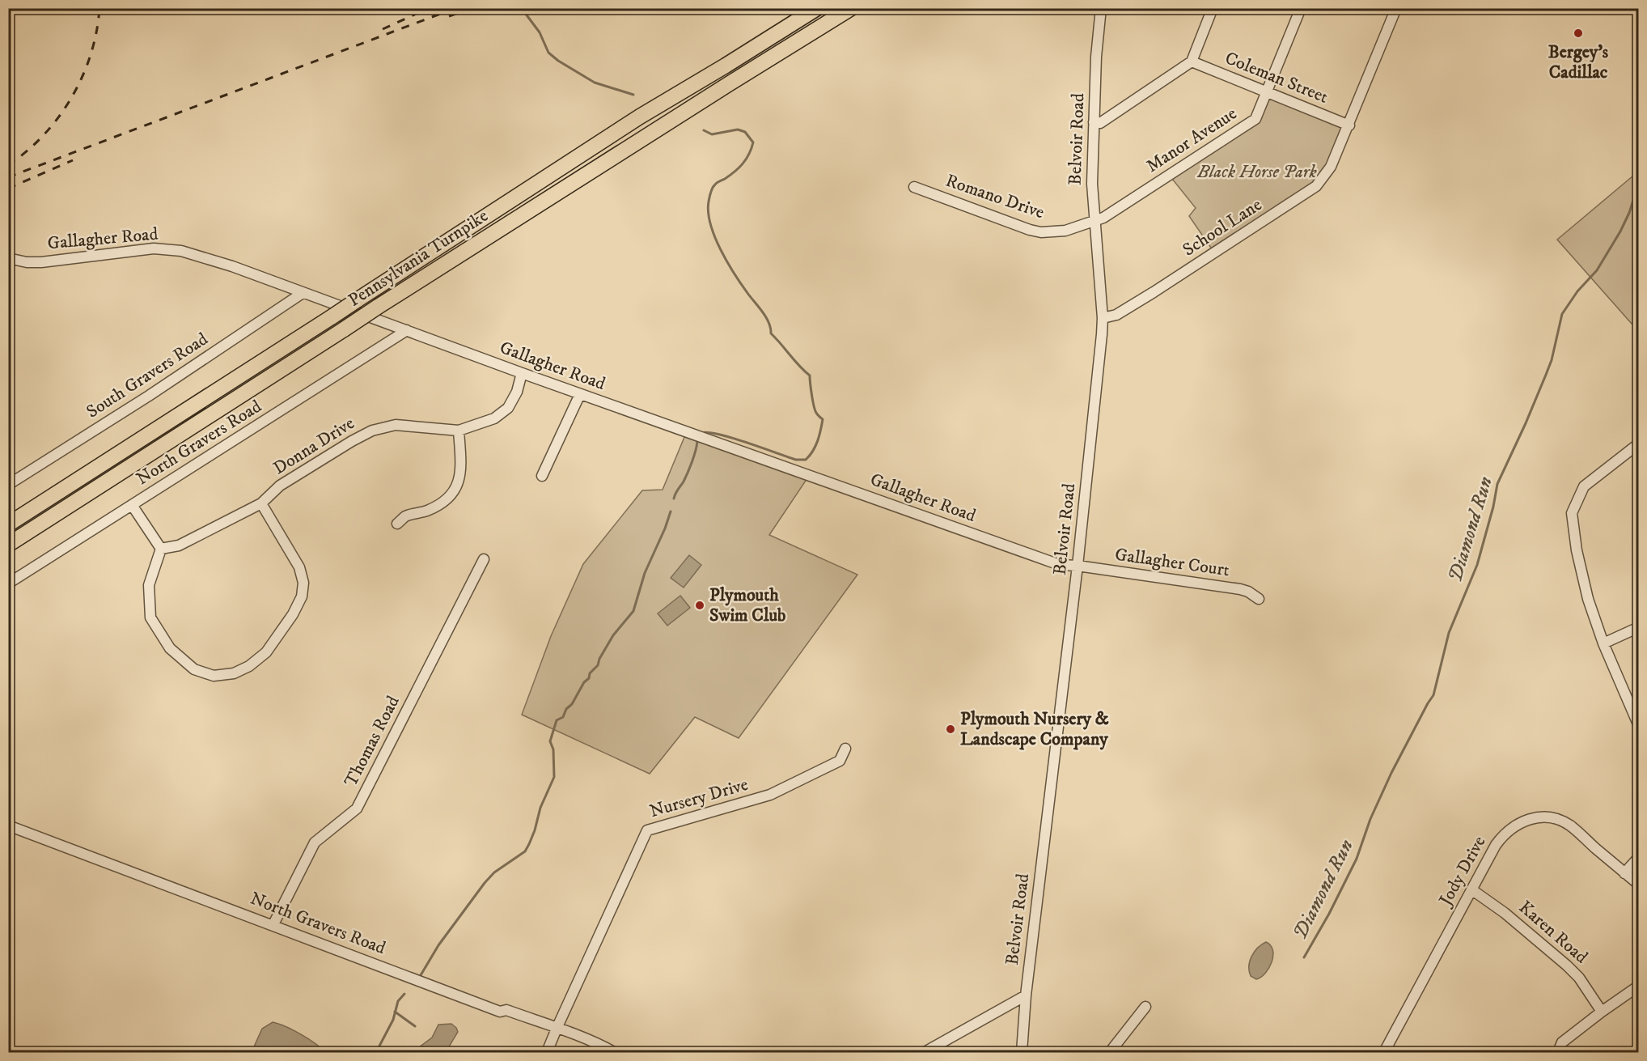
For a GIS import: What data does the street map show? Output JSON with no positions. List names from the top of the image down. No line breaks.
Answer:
{"streets":{"highway":["Pennsylvania Turnpike"],"street":["Coleman Street","Belvoir Road","Manor Avenue","Romano Drive","School Lane","Gallagher Road","South Gravers Road","North Gravers Road","Donna Drive","Gallagher Court","Thomas Road","Nursery Drive","Jody Drive","Karen Road"]},"crossings":[["Coleman Street","Manor Avenue"],["Coleman Street","School Lane"],["Belvoir Road","Manor Avenue"],["Belvoir Road","Romano Drive"],["Belvoir Road","School Lane"],["Belvoir Road","Gallagher Road"],["Belvoir Road","Gallagher Court"],["Manor Avenue","Romano Drive"],["Gallagher Road","South Gravers Road"],["Gallagher Road","North Gravers Road"],["Gallagher Road","Donna Drive"],["Gallagher Road","Gallagher Court"],["North Gravers Road","Thomas Road"],["North Gravers Road","Nursery Drive"],["Jody Drive","Karen Road"]],"water":["Diamond Run"],"parks":["Black Horse Park"],"places":["Bergey's Cadillac","Plymouth Swim Club","Plymouth Nursery & Landscape Company"]}
